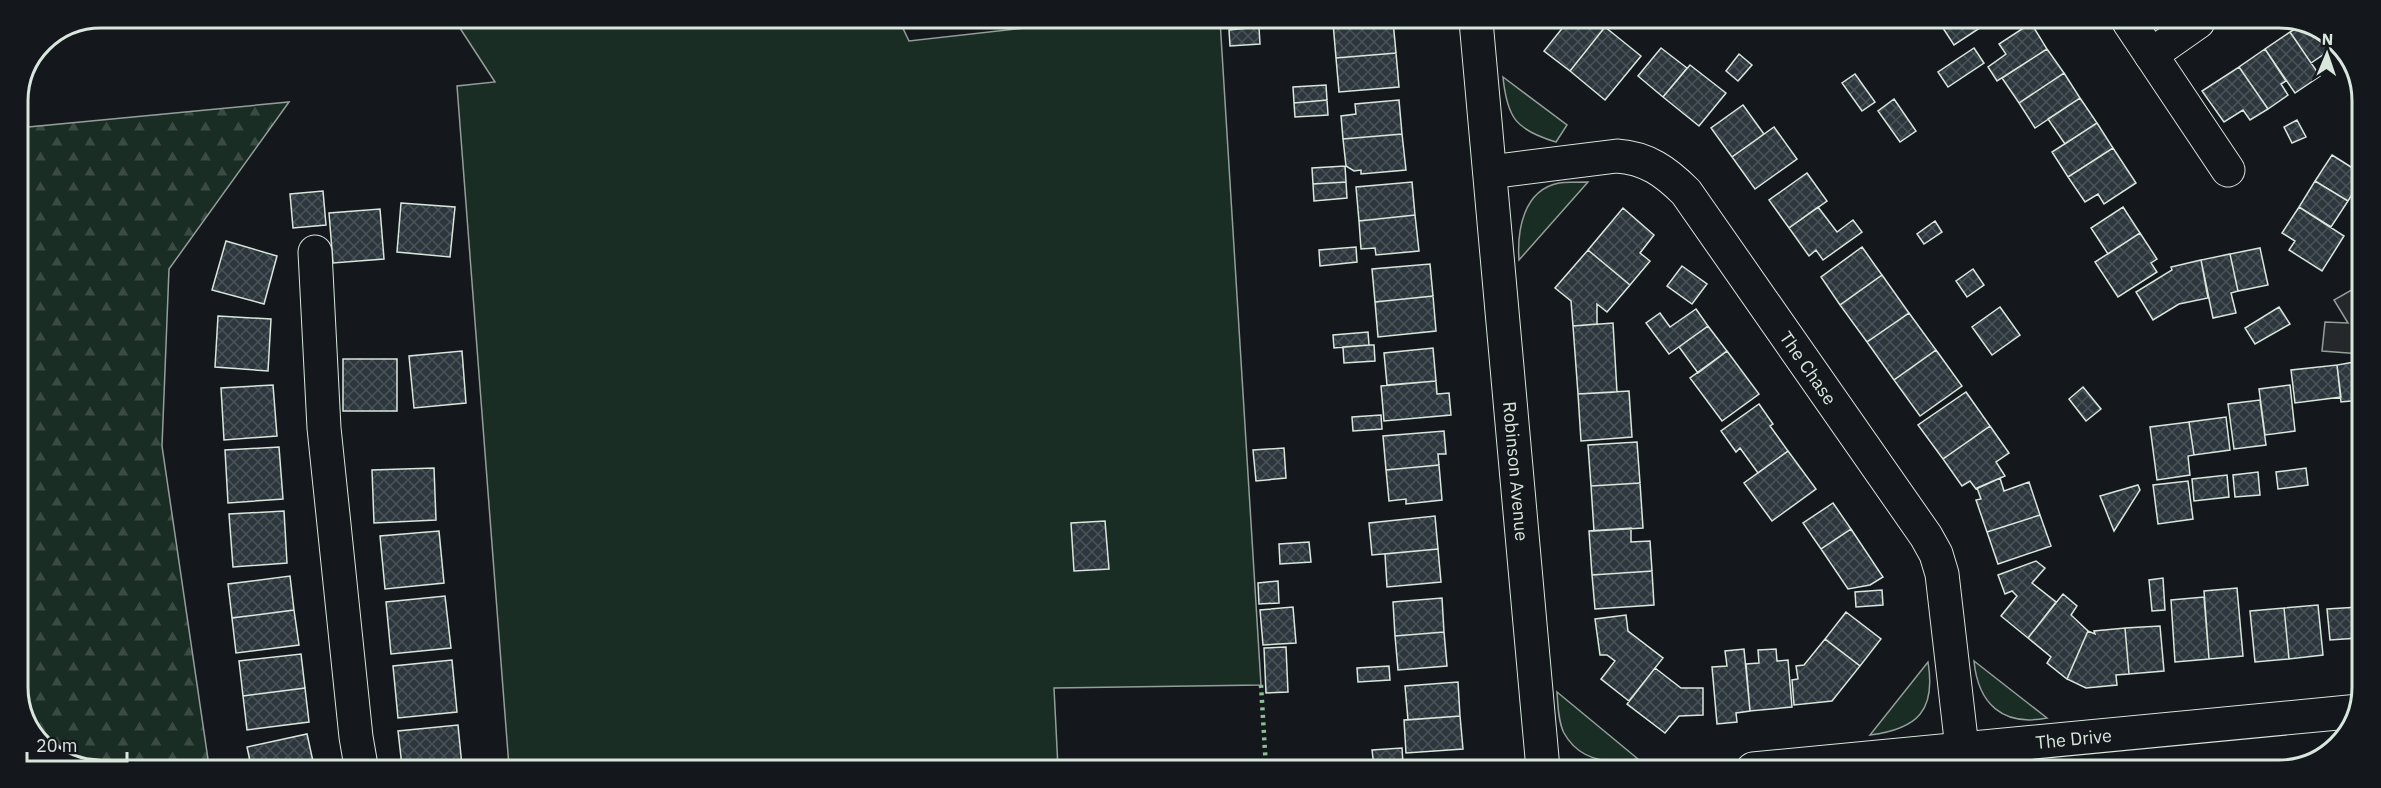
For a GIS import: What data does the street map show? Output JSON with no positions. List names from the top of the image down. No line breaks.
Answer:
{"streets":{"street":["The Chase","Robinson Avenue","The Drive"]},"crossings":[["The Chase","Robinson Avenue"],["The Chase","The Drive"]],"scale_bar":"20 m","north":"top"}
